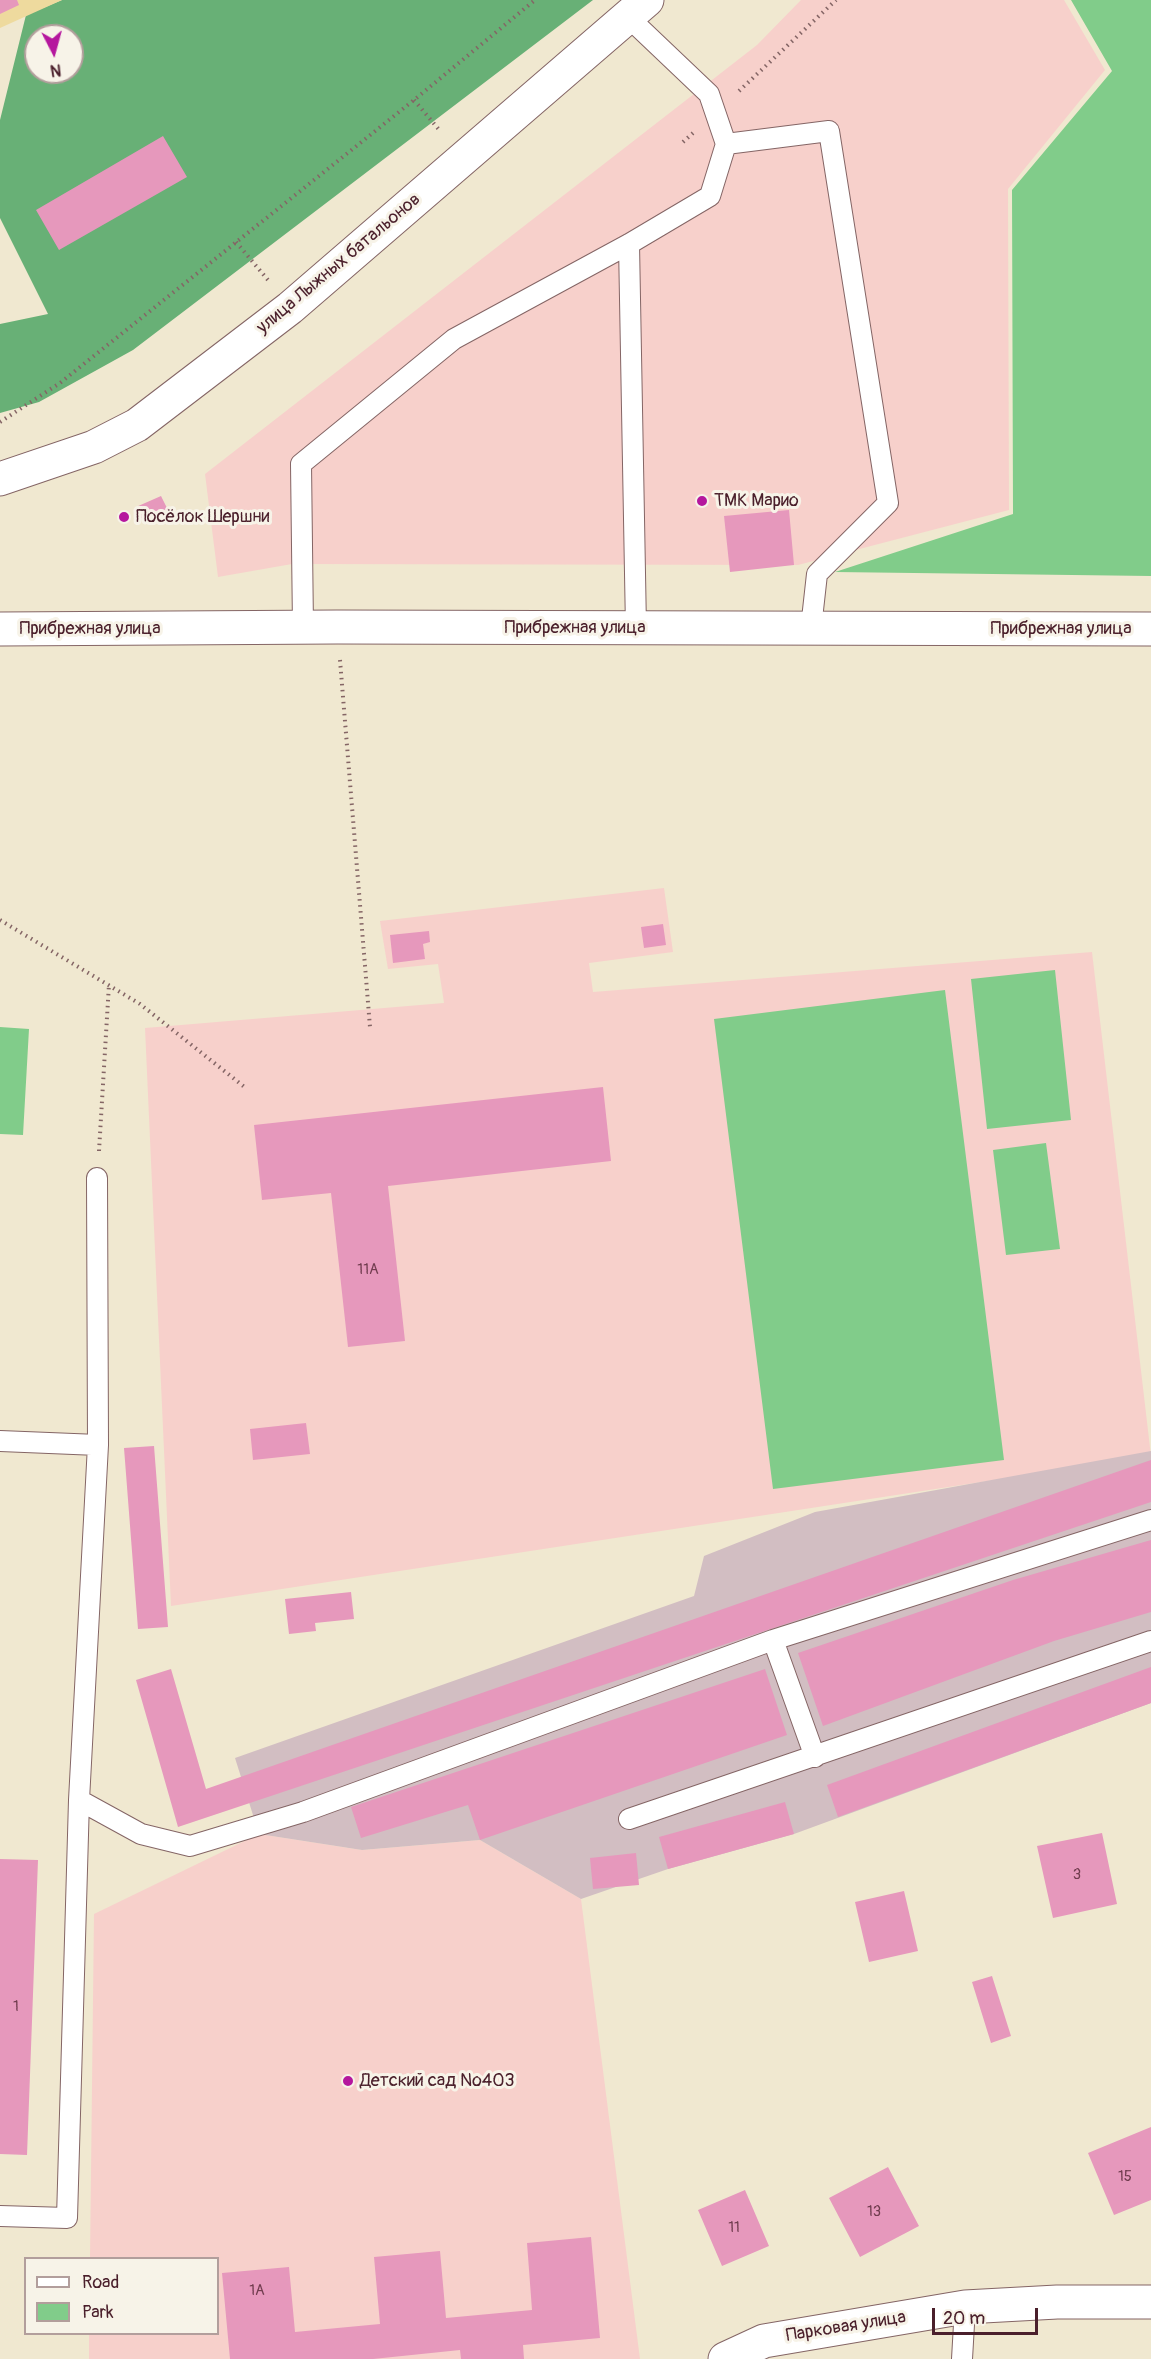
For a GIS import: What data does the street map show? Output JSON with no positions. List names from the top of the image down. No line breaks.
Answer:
{"streets":{"street":["улица Лыжных батальонов","Прибрежная улица","Парковая улица"]},"places":["ТМК Марио","Посёлок Шершни","Детский сад №403"],"house_numbers":["11А","3","1","15","13","11","1А"],"legend":["Road","Park"],"scale_bar":"20 m","north":"bottom"}
